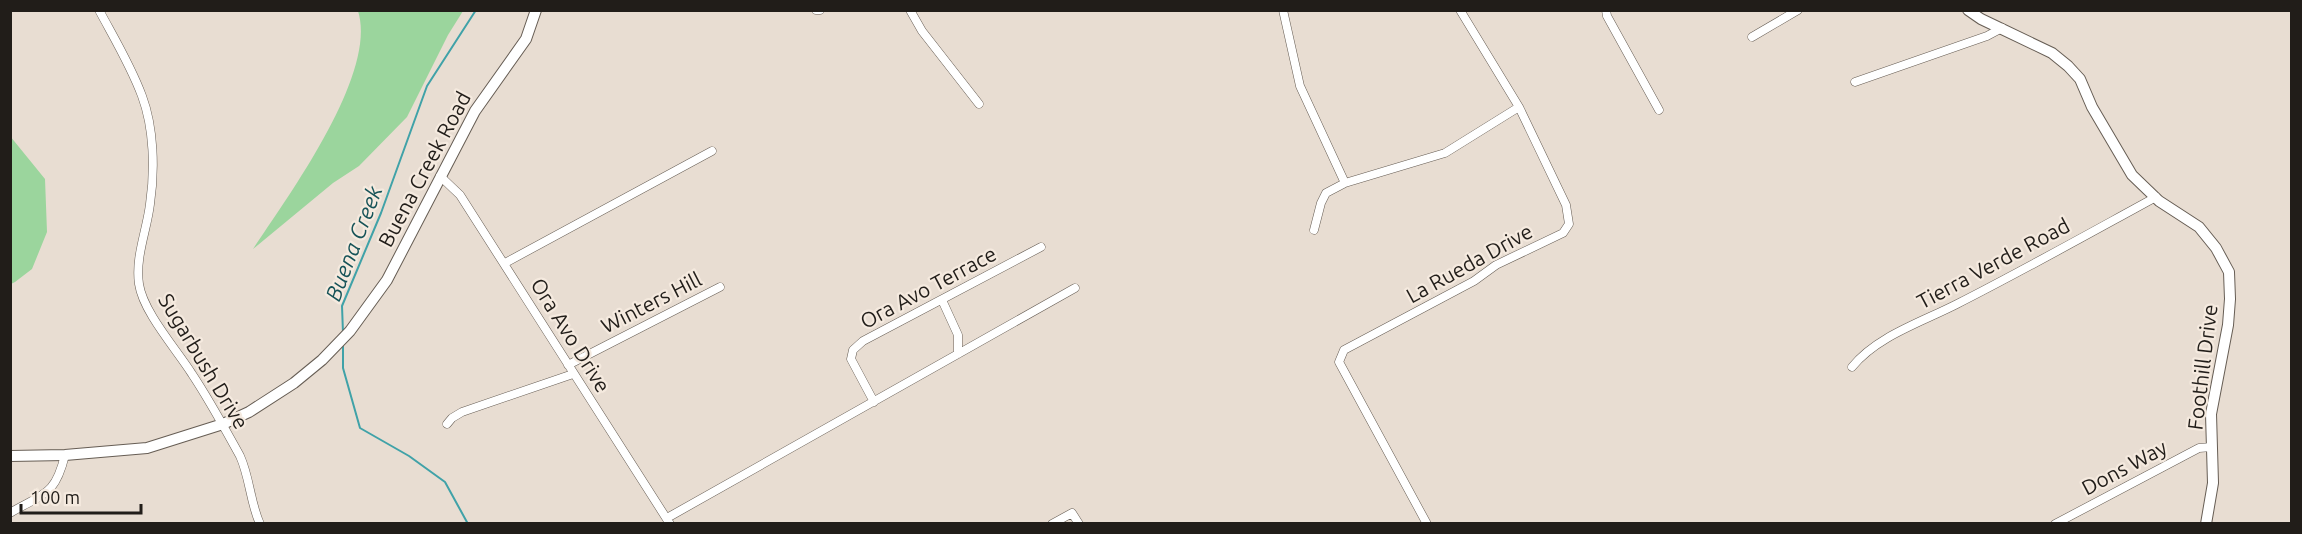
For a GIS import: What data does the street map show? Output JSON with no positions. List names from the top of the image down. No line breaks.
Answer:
{"streets":{"main road":["Buena Creek Road","Foothill Drive"],"street":["La Rueda Drive","Tierra Verde Road","Ora Avo Terrace","Winters Hill","Ora Avo Drive","Sugarbush Drive","Dons Way"]},"crossings":[["Buena Creek Road","Ora Avo Drive"],["Buena Creek Road","Sugarbush Drive"],["Tierra Verde Road","Foothill Drive"],["Winters Hill","Ora Avo Drive"],["Foothill Drive","Dons Way"]],"water":["Buena Creek"],"scale_bar":"100 m"}
